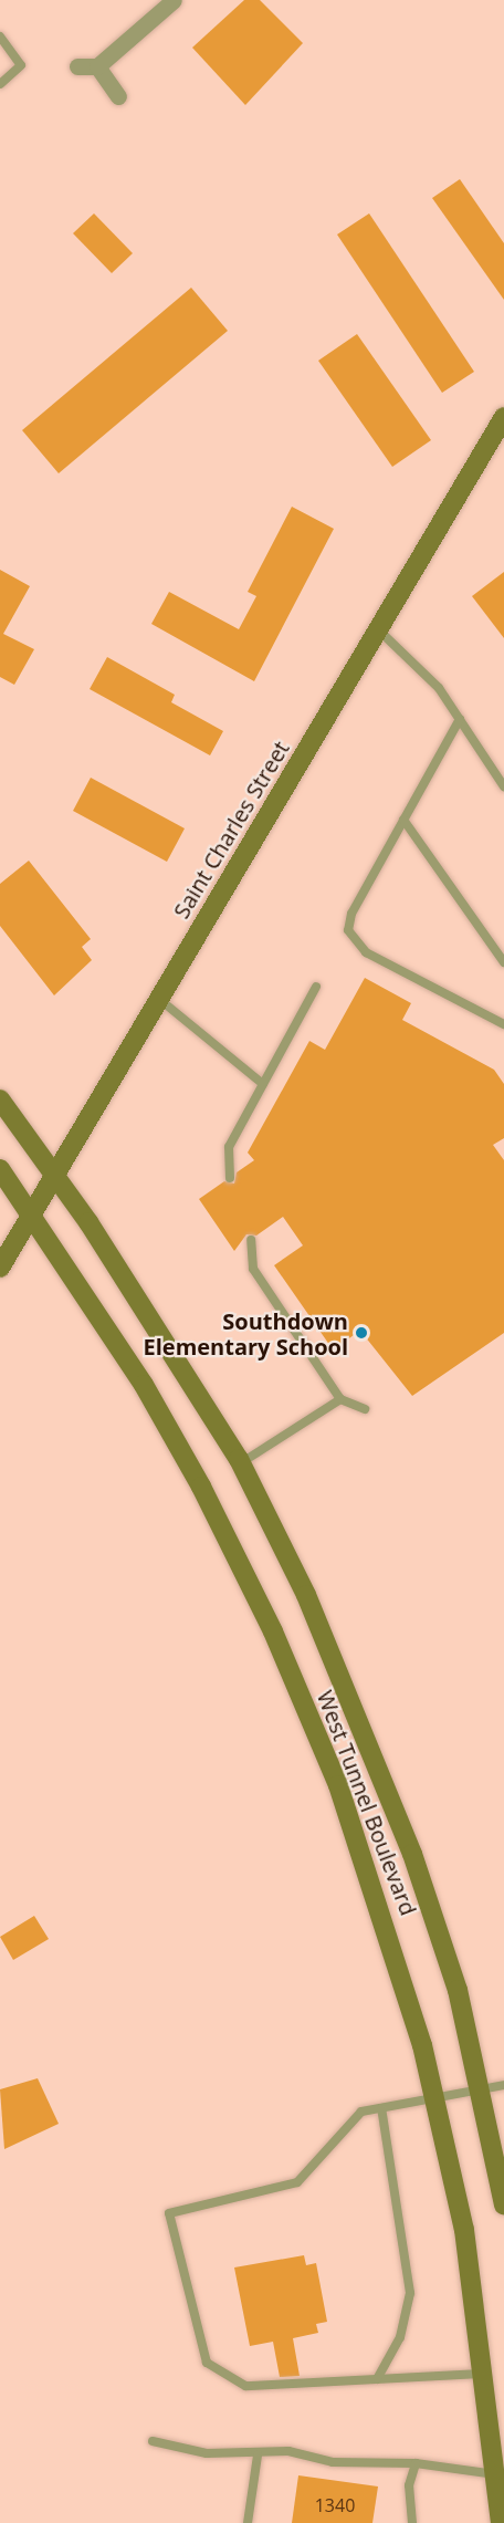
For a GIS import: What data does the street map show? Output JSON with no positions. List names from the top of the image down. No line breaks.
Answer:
{"streets":{"main road":["Saint Charles Street","West Tunnel Boulevard"]},"crossings":[["Saint Charles Street","West Tunnel Boulevard"]],"places":["Southdown Elementary School"],"house_numbers":["1340"]}
